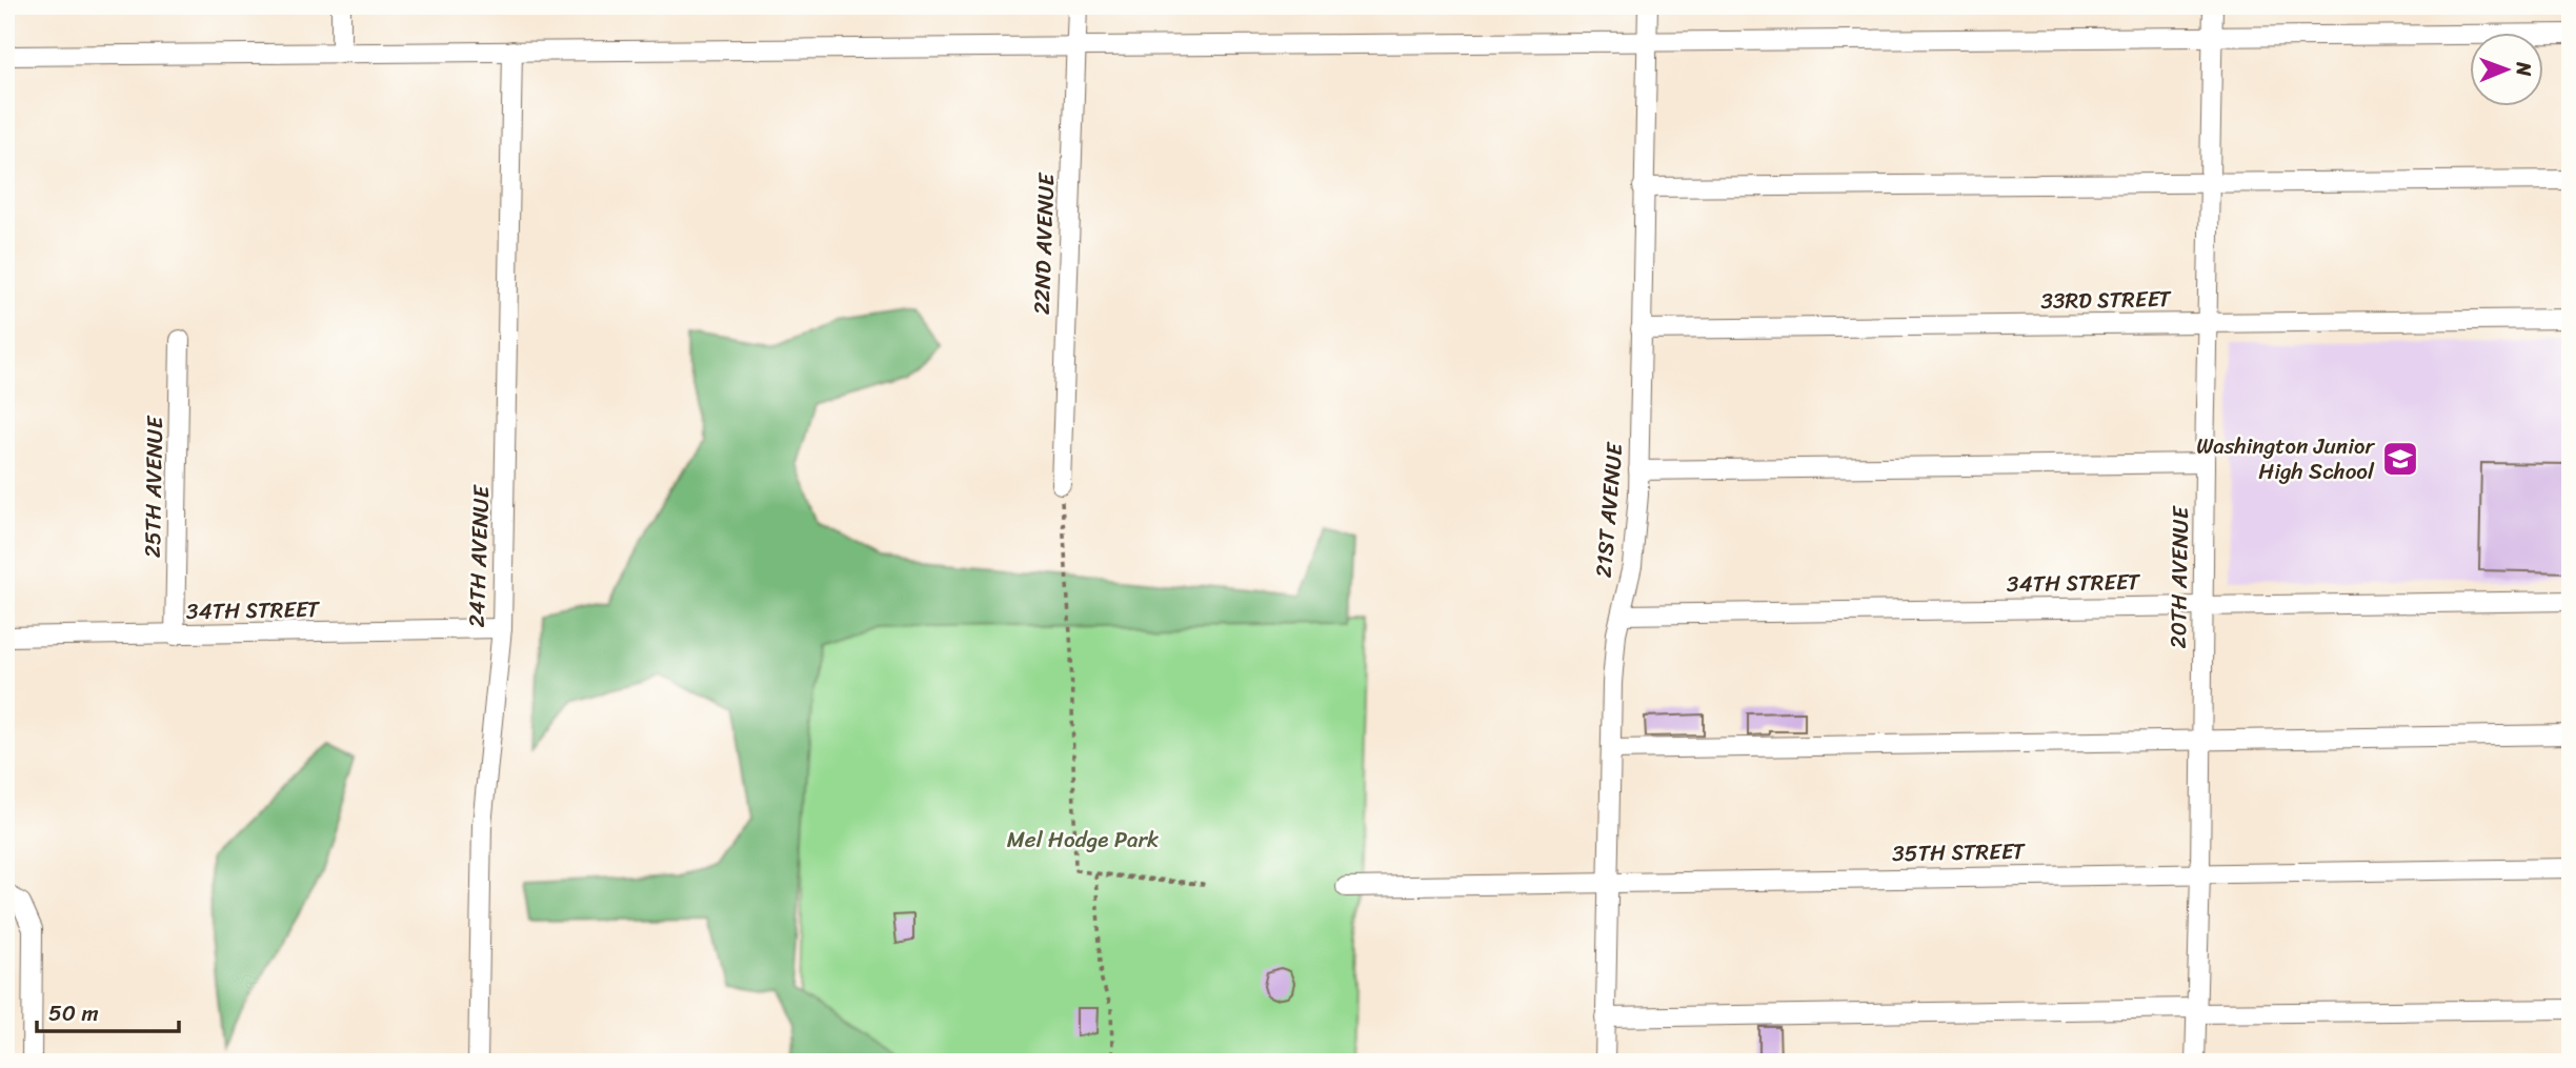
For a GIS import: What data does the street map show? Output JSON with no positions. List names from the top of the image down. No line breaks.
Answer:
{"streets":{"street":["22ND AVENUE","33RD STREET","25TH AVENUE","21ST AVENUE","24TH AVENUE","20TH AVENUE","34TH STREET","35TH STREET"]},"crossings":[["33RD STREET","21ST AVENUE"],["33RD STREET","20TH AVENUE"],["25TH AVENUE","34TH STREET"],["21ST AVENUE","34TH STREET"],["21ST AVENUE","35TH STREET"],["24TH AVENUE","34TH STREET"],["20TH AVENUE","34TH STREET"],["20TH AVENUE","35TH STREET"]],"parks":["Mel Hodge Park"],"places":{"school or university":["Washington Junior High School"]},"scale_bar":"50 m","north":"right"}
